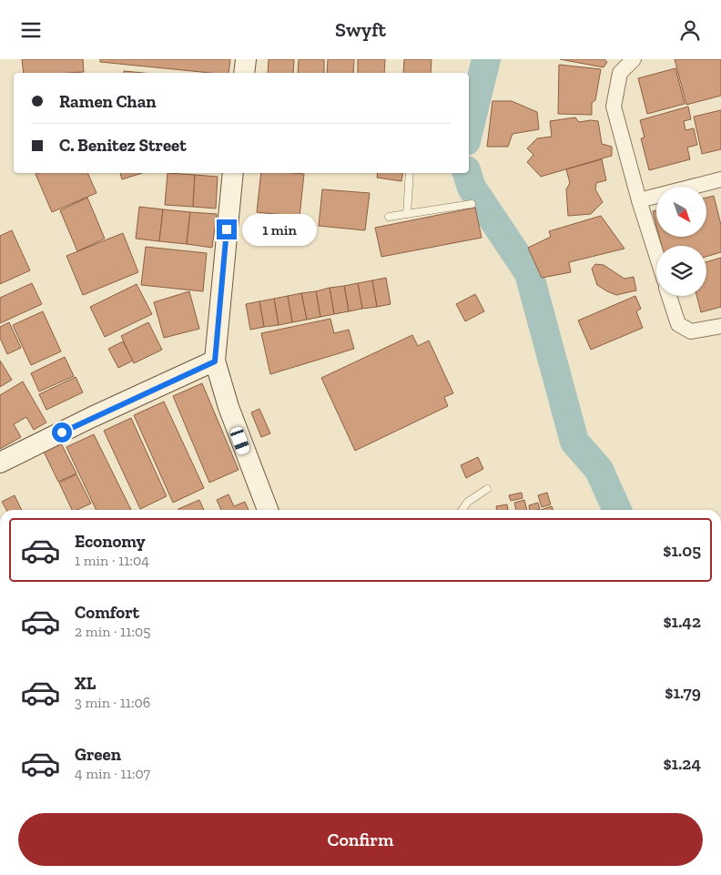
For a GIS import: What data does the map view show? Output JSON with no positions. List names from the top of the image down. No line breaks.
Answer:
{"north":"bottom right","page":{"header":"Swyft","banner":["Ramen Chan","C. Benitez Street"],"bubble":"1 min","list":[{"name":"Economy","note":"1 min · 11:04","value":"$1.05"},{"name":"Comfort","note":"2 min · 11:05","value":"$1.42"},{"name":"XL","note":"3 min · 11:06","value":"$1.79"},{"name":"Green","note":"4 min · 11:07","value":"$1.24"}],"buttons":"Confirm"}}
